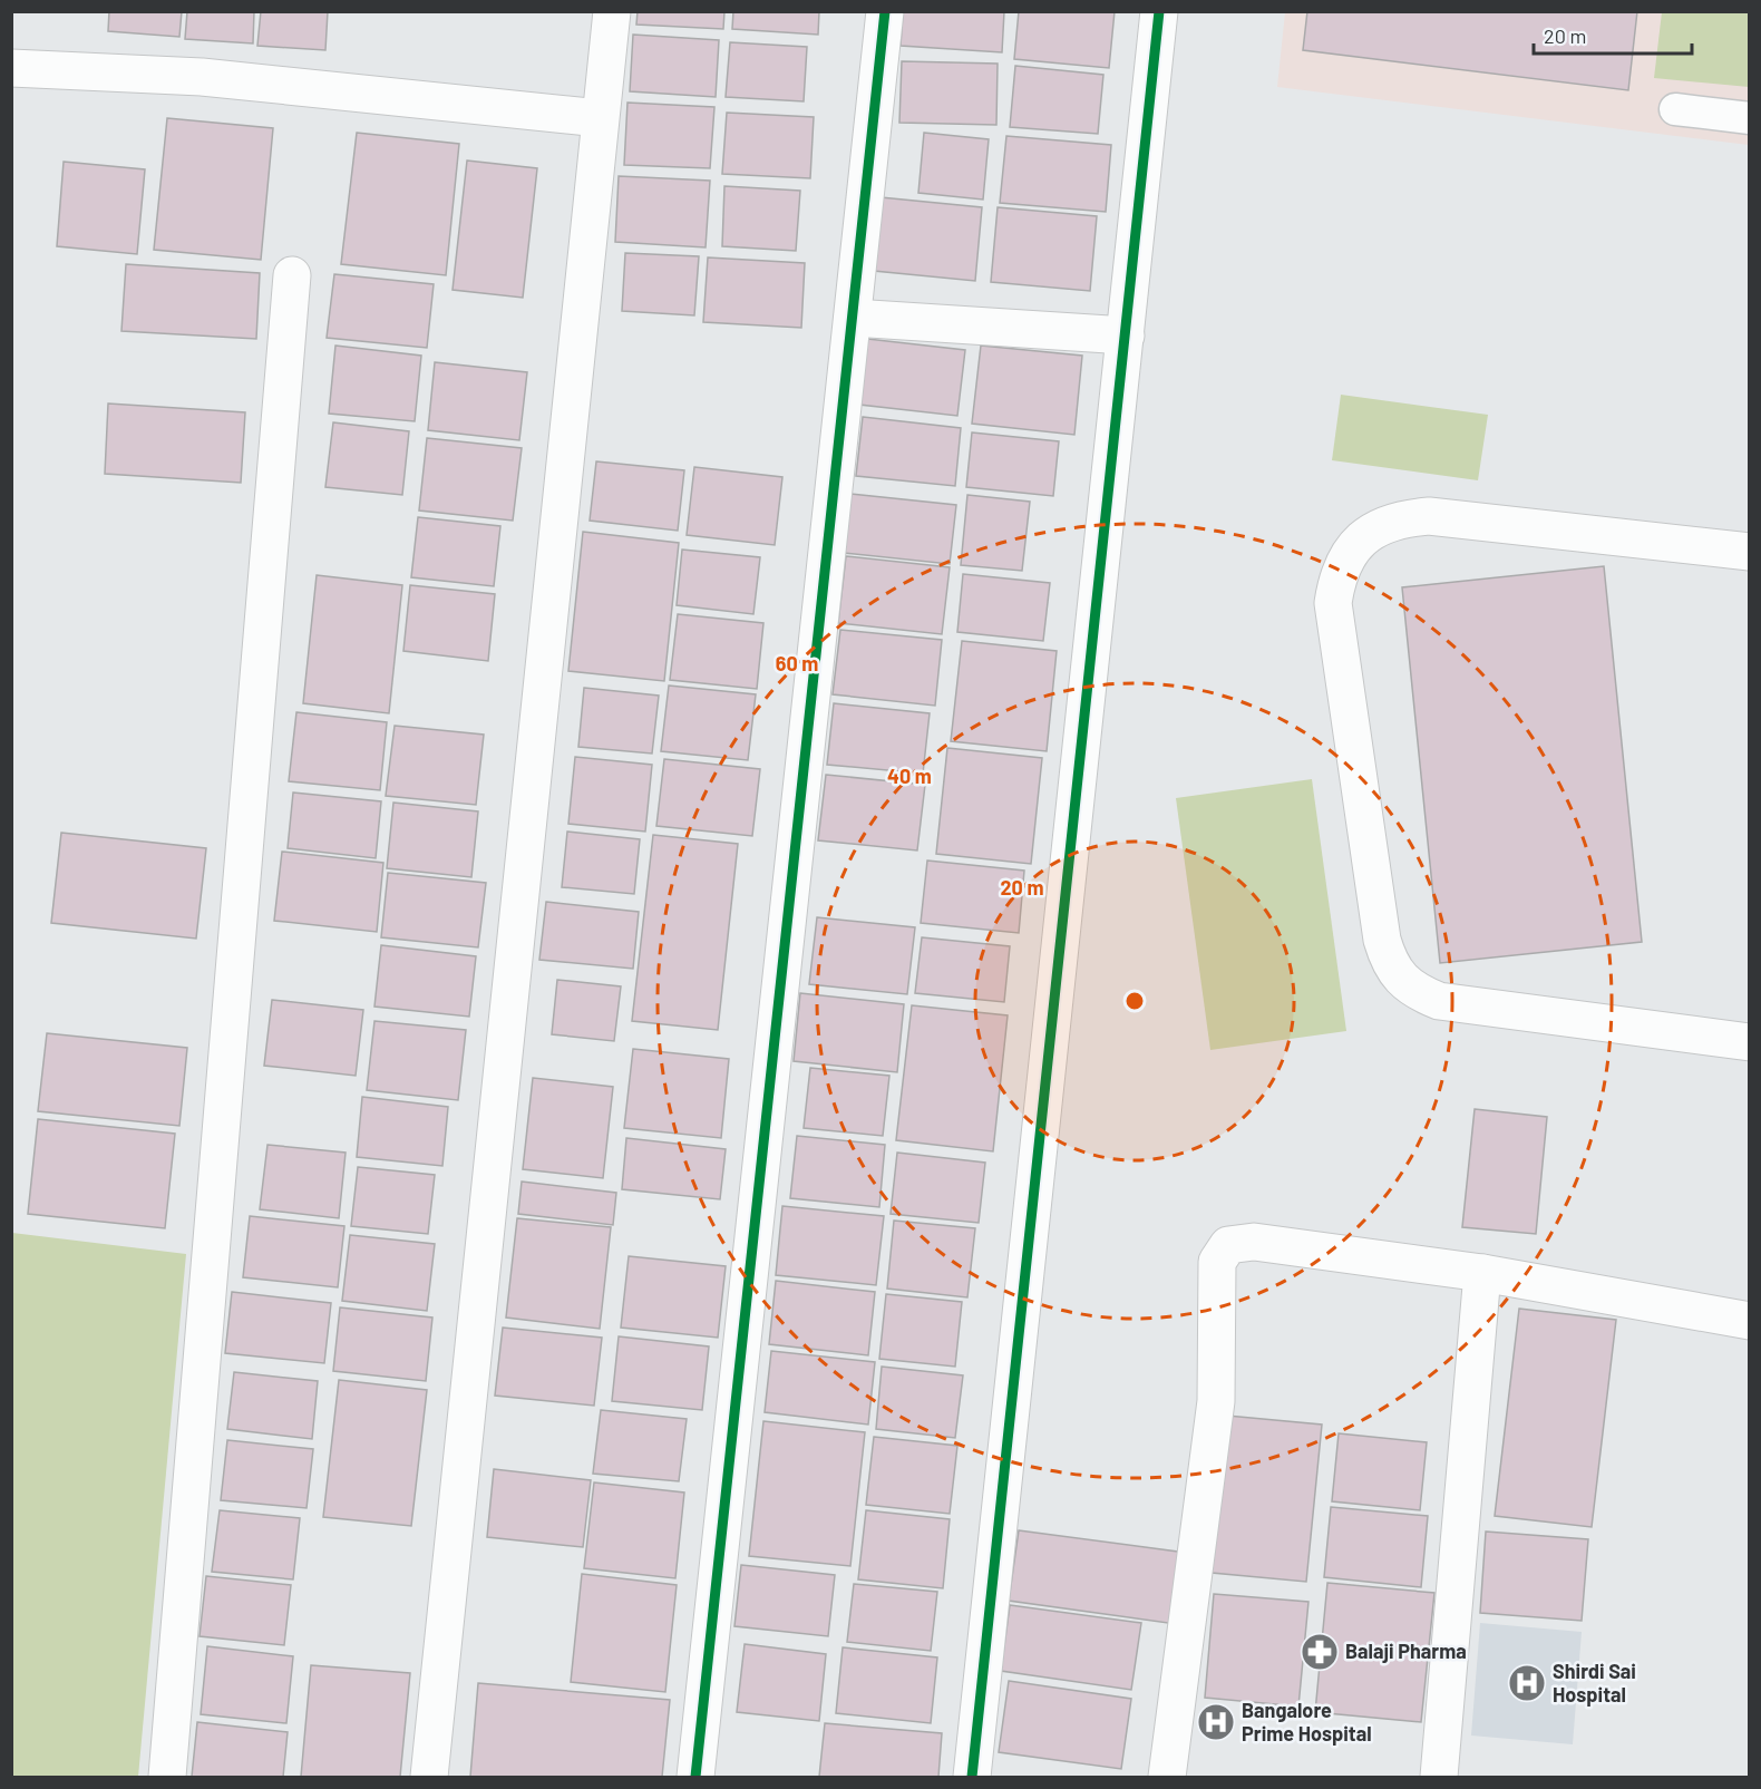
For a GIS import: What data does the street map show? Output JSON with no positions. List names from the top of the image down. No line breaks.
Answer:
{"places":{"pharmacy":["Balaji Pharma"],"hospital":["Shirdi Sai Hospital","Bangalore Prime Hospital"]},"scale_bar":"20 m","rings":["60 m","40 m","20 m"]}
